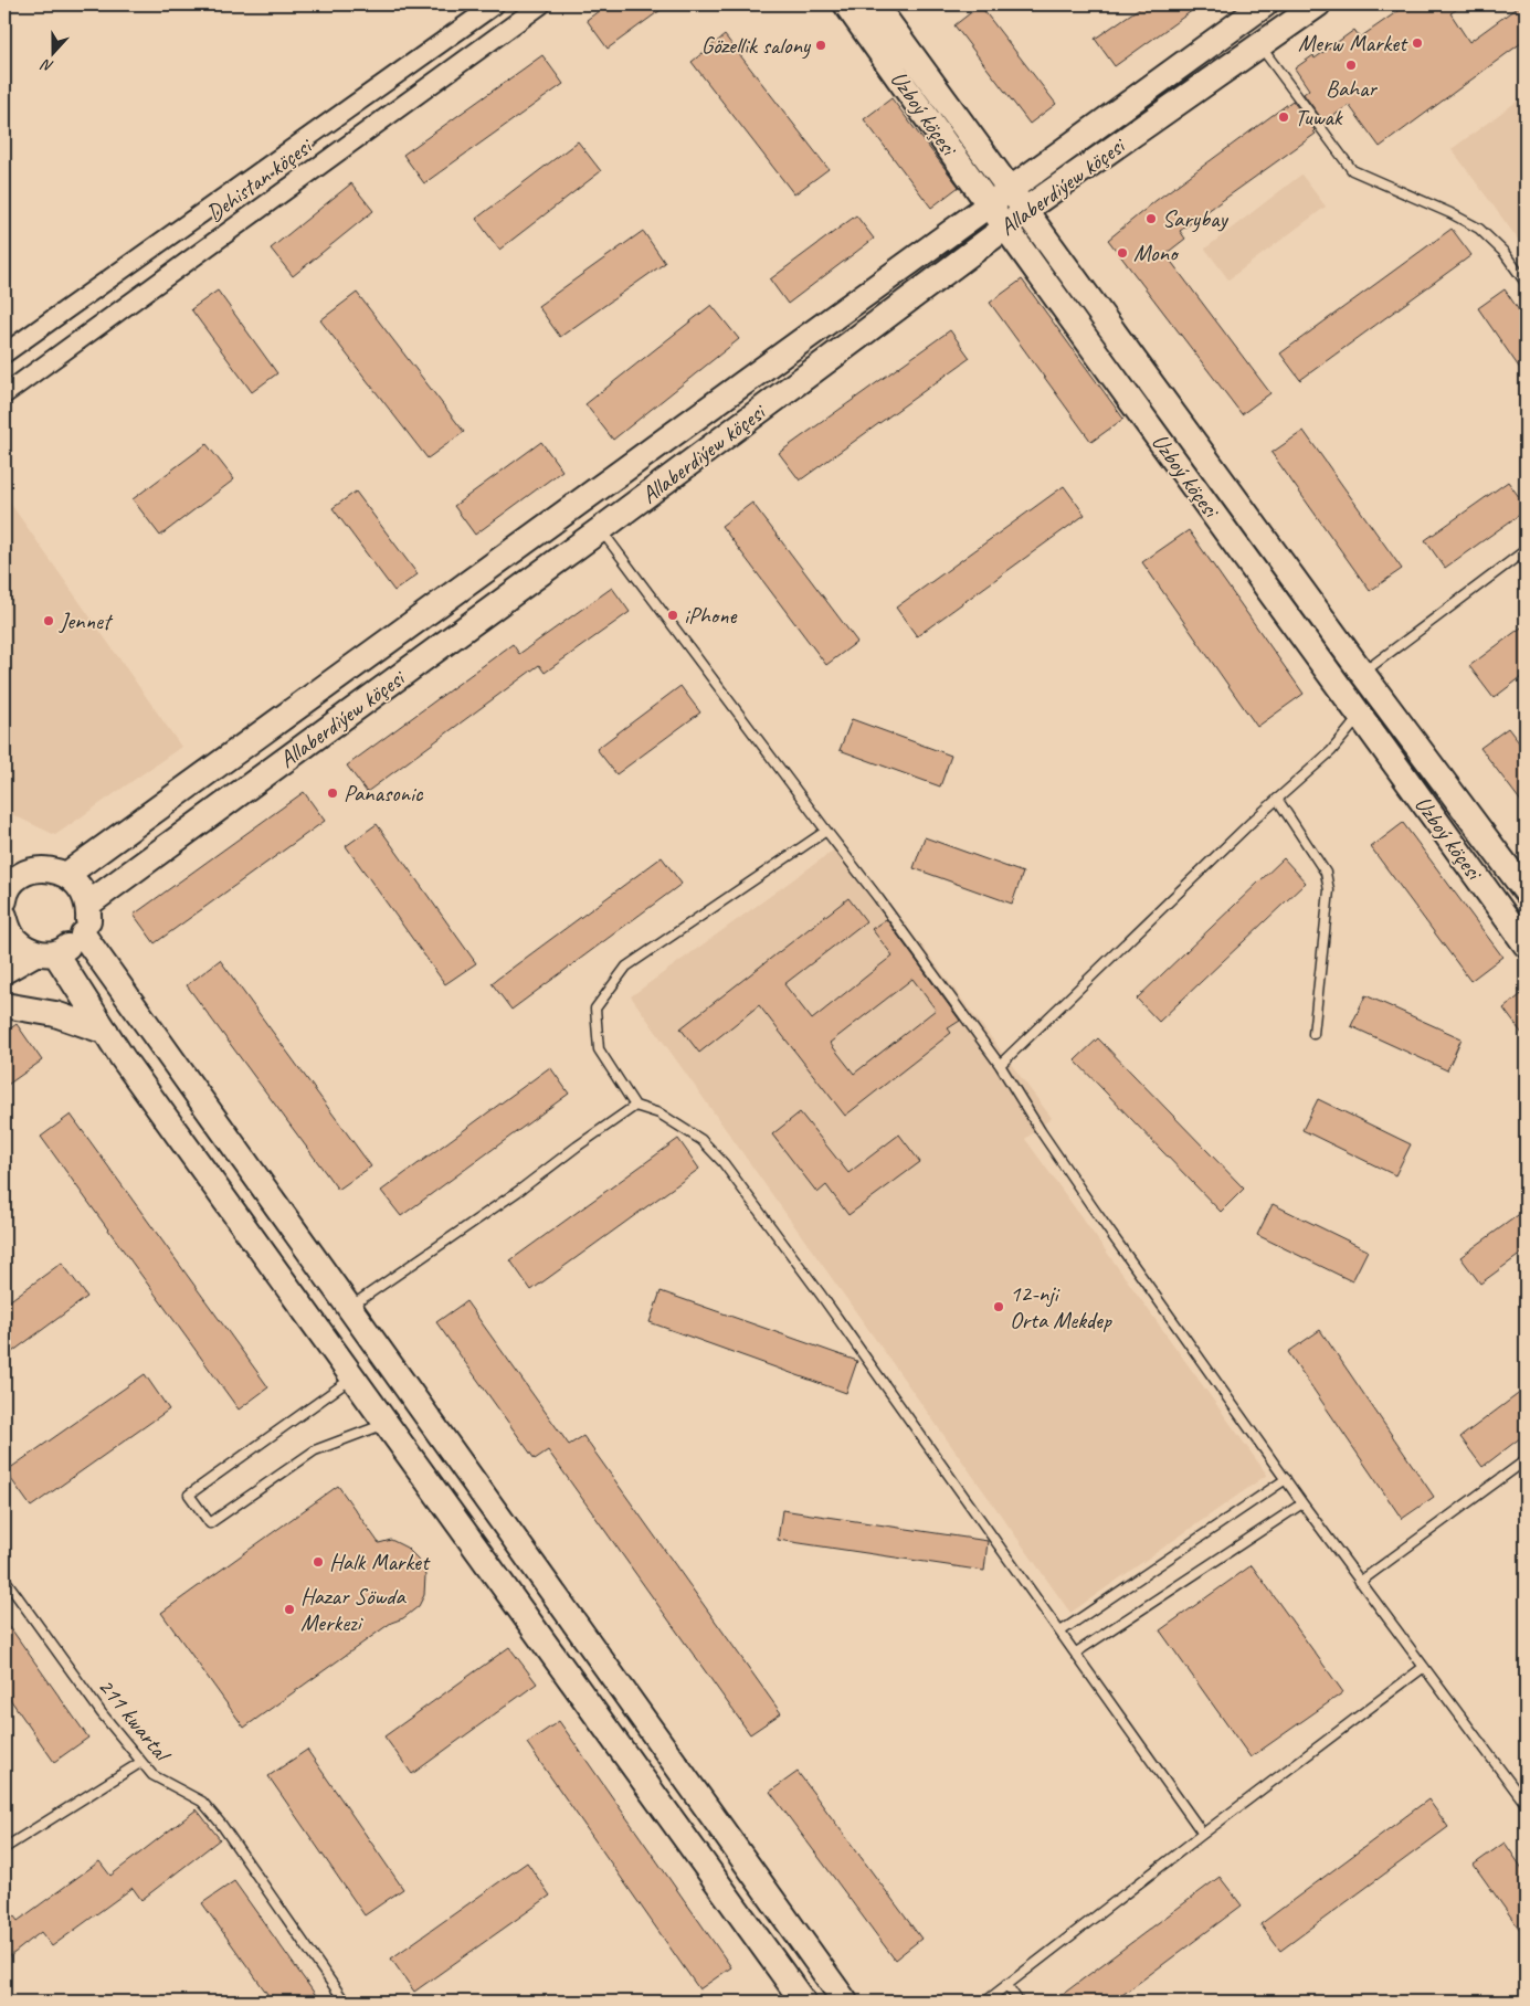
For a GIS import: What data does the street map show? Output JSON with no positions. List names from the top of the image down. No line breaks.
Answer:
{"streets":{"street":["Uzboý köçesi","Dehistan köçesi","Allaberdiýew köçesi"],"lane":["211 kwartal"]},"crossings":[["Uzboý köçesi","Allaberdiýew köçesi"]],"places":["Merw Market","Gözellik salony","Bahar","Tuwak","Sarybay","Mono","iPhone","Jennet","Panasonic","12-nji Orta Mekdep","Halk Market","Hazar Söwda Merkezi"],"north":"bottom"}
